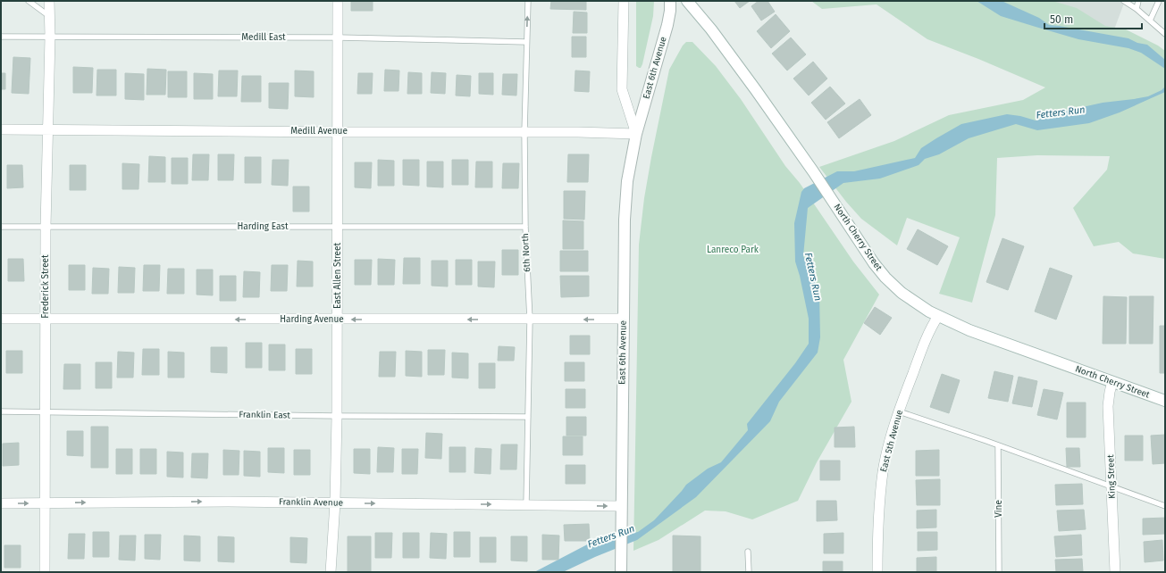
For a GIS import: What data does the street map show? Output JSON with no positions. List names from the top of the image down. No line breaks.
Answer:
{"streets":{"main road":["East 6th Avenue","North Cherry Street"],"street":["Medill Avenue","East Allen Street","Frederick Street","Harding Avenue","East 5th Avenue","King Street","Franklin Avenue"],"lane":["Medill East","Harding East","6th North","Franklin East","Vine"]},"crossings":[["Medill East","6th North"],["Medill East","East Allen Street"],["Medill East","Frederick Street"],["East 6th Avenue","Medill Avenue"],["East 6th Avenue","Harding Avenue"],["East 6th Avenue","Franklin Avenue"],["Medill Avenue","6th North"],["Medill Avenue","East Allen Street"],["Medill Avenue","Frederick Street"],["Harding East","6th North"],["Harding East","East Allen Street"],["Harding East","Frederick Street"],["North Cherry Street","East 5th Avenue"],["North Cherry Street","King Street"],["6th North","Harding Avenue"],["6th North","Franklin East"],["6th North","Franklin Avenue"],["East Allen Street","Harding Avenue"],["East Allen Street","Franklin East"],["East Allen Street","Franklin Avenue"],["Frederick Street","Harding Avenue"],["Frederick Street","Franklin East"],["Frederick Street","Franklin Avenue"]],"one_way":["Harding Avenue","Franklin Avenue"],"water":["Fetters Run"],"parks":["Lanreco Park"],"scale_bar":"50 m"}
